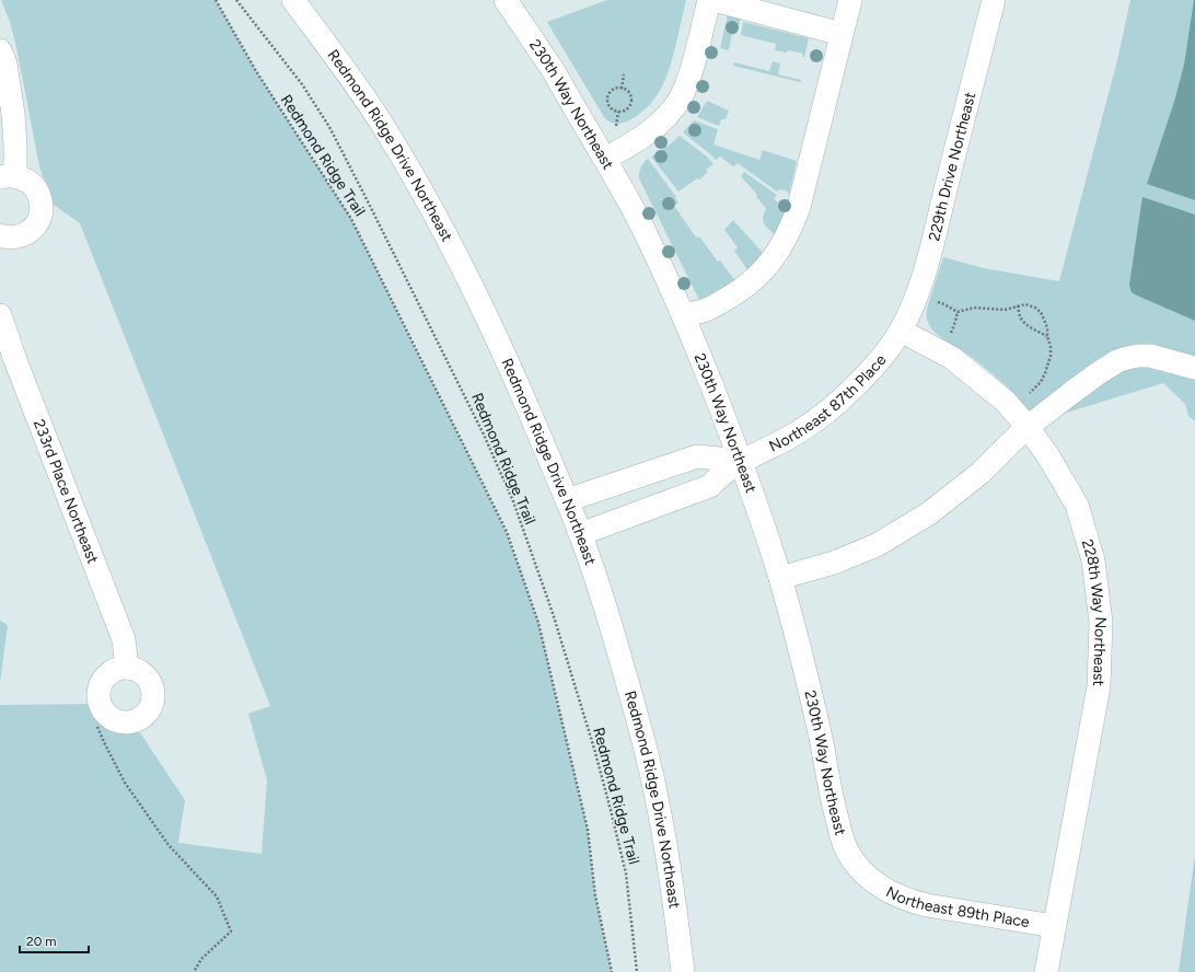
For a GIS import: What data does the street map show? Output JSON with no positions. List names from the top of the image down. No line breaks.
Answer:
{"streets":{"street":["230th Way Northeast","Redmond Ridge Drive Northeast","229th Drive Northeast","Northeast 87th Place","233rd Place Northeast","228th Way Northeast","Northeast 89th Place"],"path":["Redmond Ridge Trail"]},"crossings":[["230th Way Northeast","Northeast 87th Place"],["230th Way Northeast","Northeast 89th Place"],["Redmond Ridge Drive Northeast","Northeast 87th Place"],["229th Drive Northeast","Northeast 87th Place"],["229th Drive Northeast","228th Way Northeast"],["Northeast 87th Place","228th Way Northeast"],["228th Way Northeast","Northeast 89th Place"]],"scale_bar":"20 m"}
